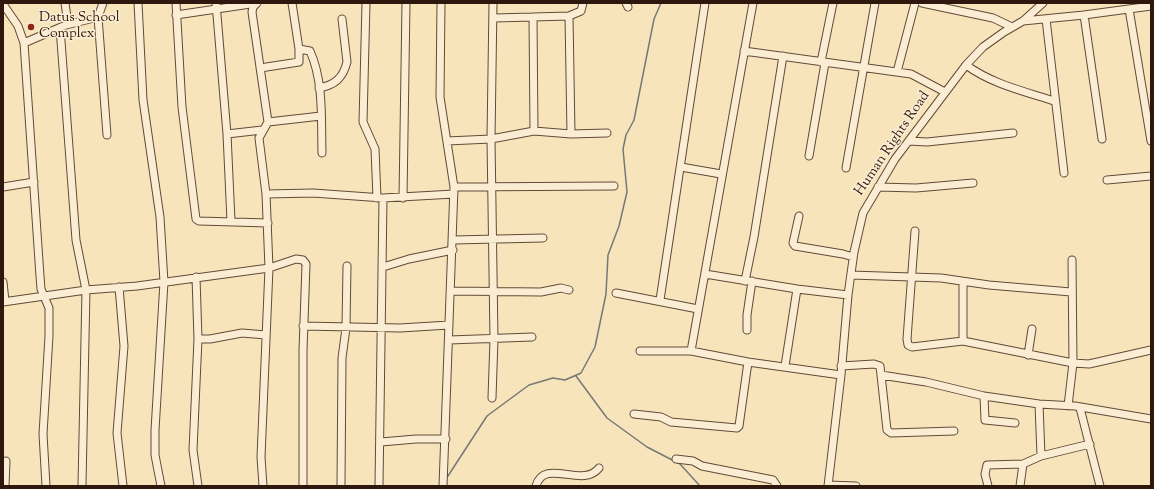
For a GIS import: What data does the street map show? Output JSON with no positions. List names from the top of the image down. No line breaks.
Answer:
{"streets":{"street":["Human Rights Road"]},"places":["Datus School Complex"]}
